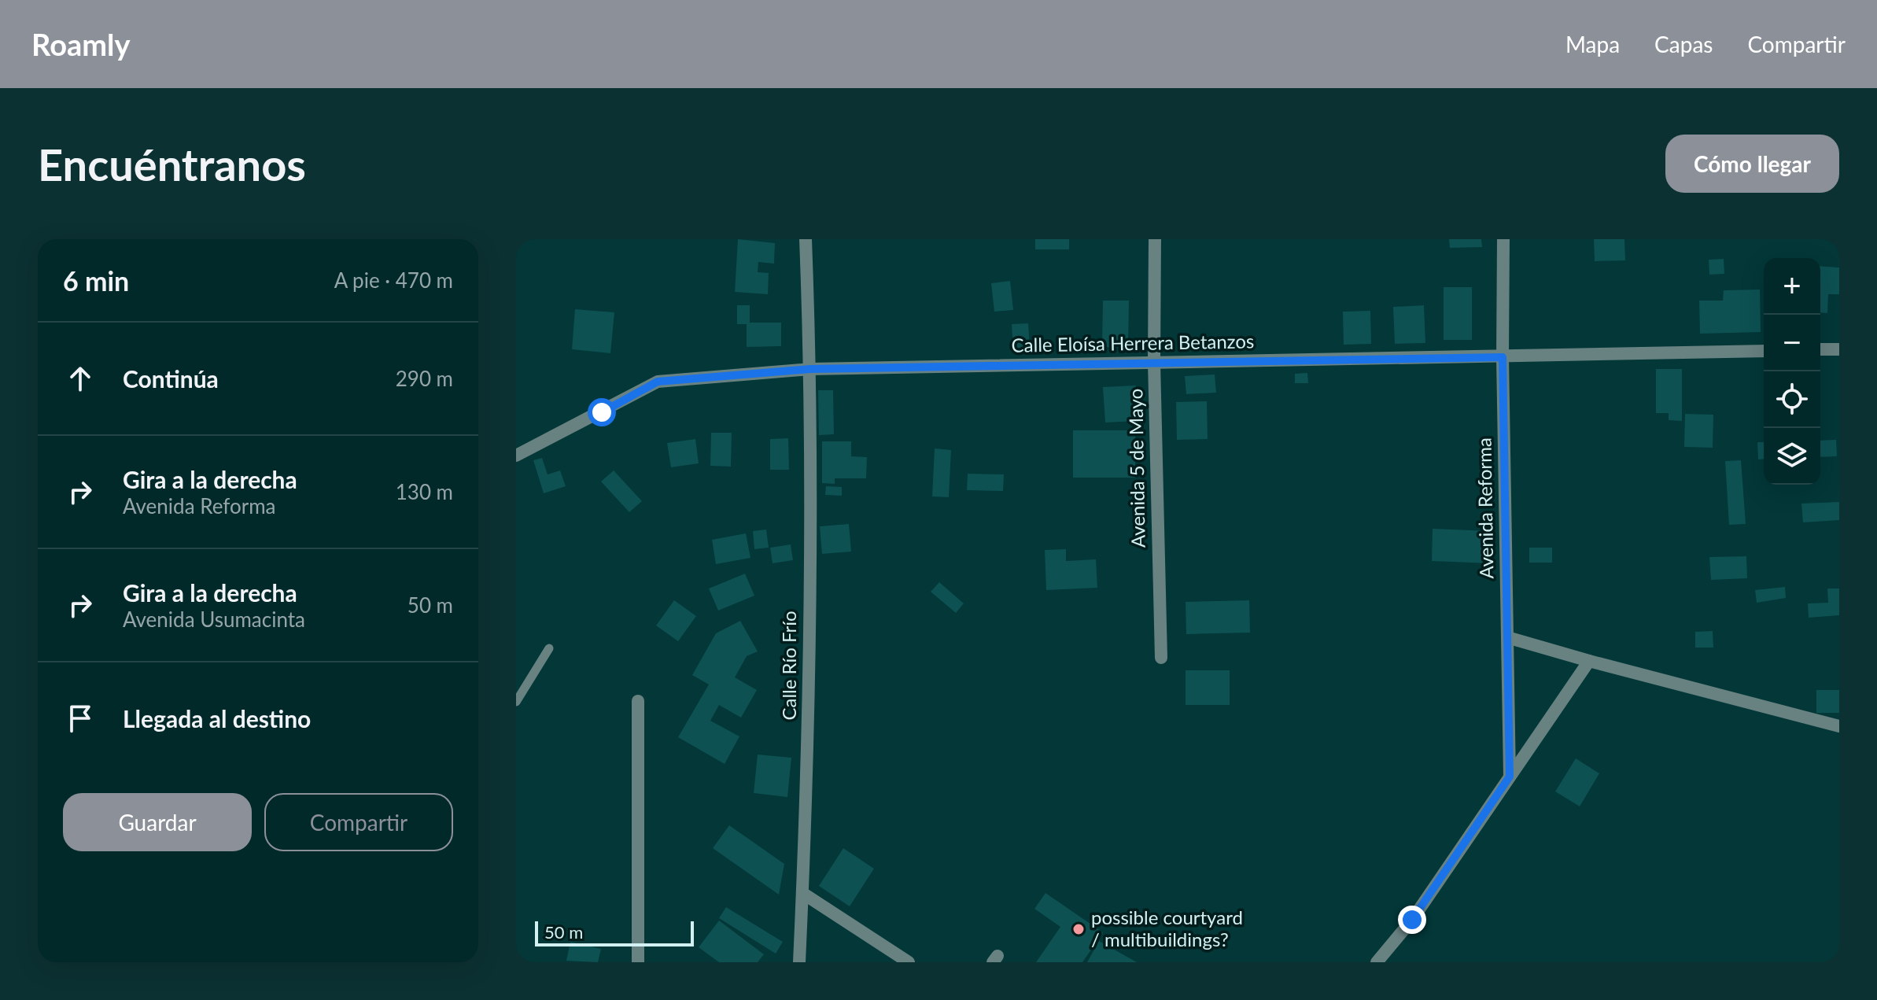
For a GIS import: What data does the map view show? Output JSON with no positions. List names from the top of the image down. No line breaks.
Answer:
{"streets":{"street":["Calle Eloísa Herrera Betanzos","Avenida 5 de Mayo","Avenida Reforma","Calle Río Frío"]},"crossings":[["Calle Eloísa Herrera Betanzos","Avenida 5 de Mayo"],["Calle Eloísa Herrera Betanzos","Avenida Reforma"],["Calle Eloísa Herrera Betanzos","Calle Río Frío"]],"places":["possible courtyard / multibuildings?"],"scale_bar":"50 m","page":{"header":"Roamly","nav":["Mapa","Capas","Compartir"],"buttons":["Cómo llegar",["Guardar","Compartir"]],"title":"Encuéntranos","heading":["6 min","A pie · 470 m"],"map_buttons":["+","−"],"list":[["Continúa","290 m"],["Gira a la derecha","Avenida Reforma","130 m"],["Gira a la derecha","Avenida Usumacinta","50 m"],"Llegada al destino"],"scale":"50 m"}}
